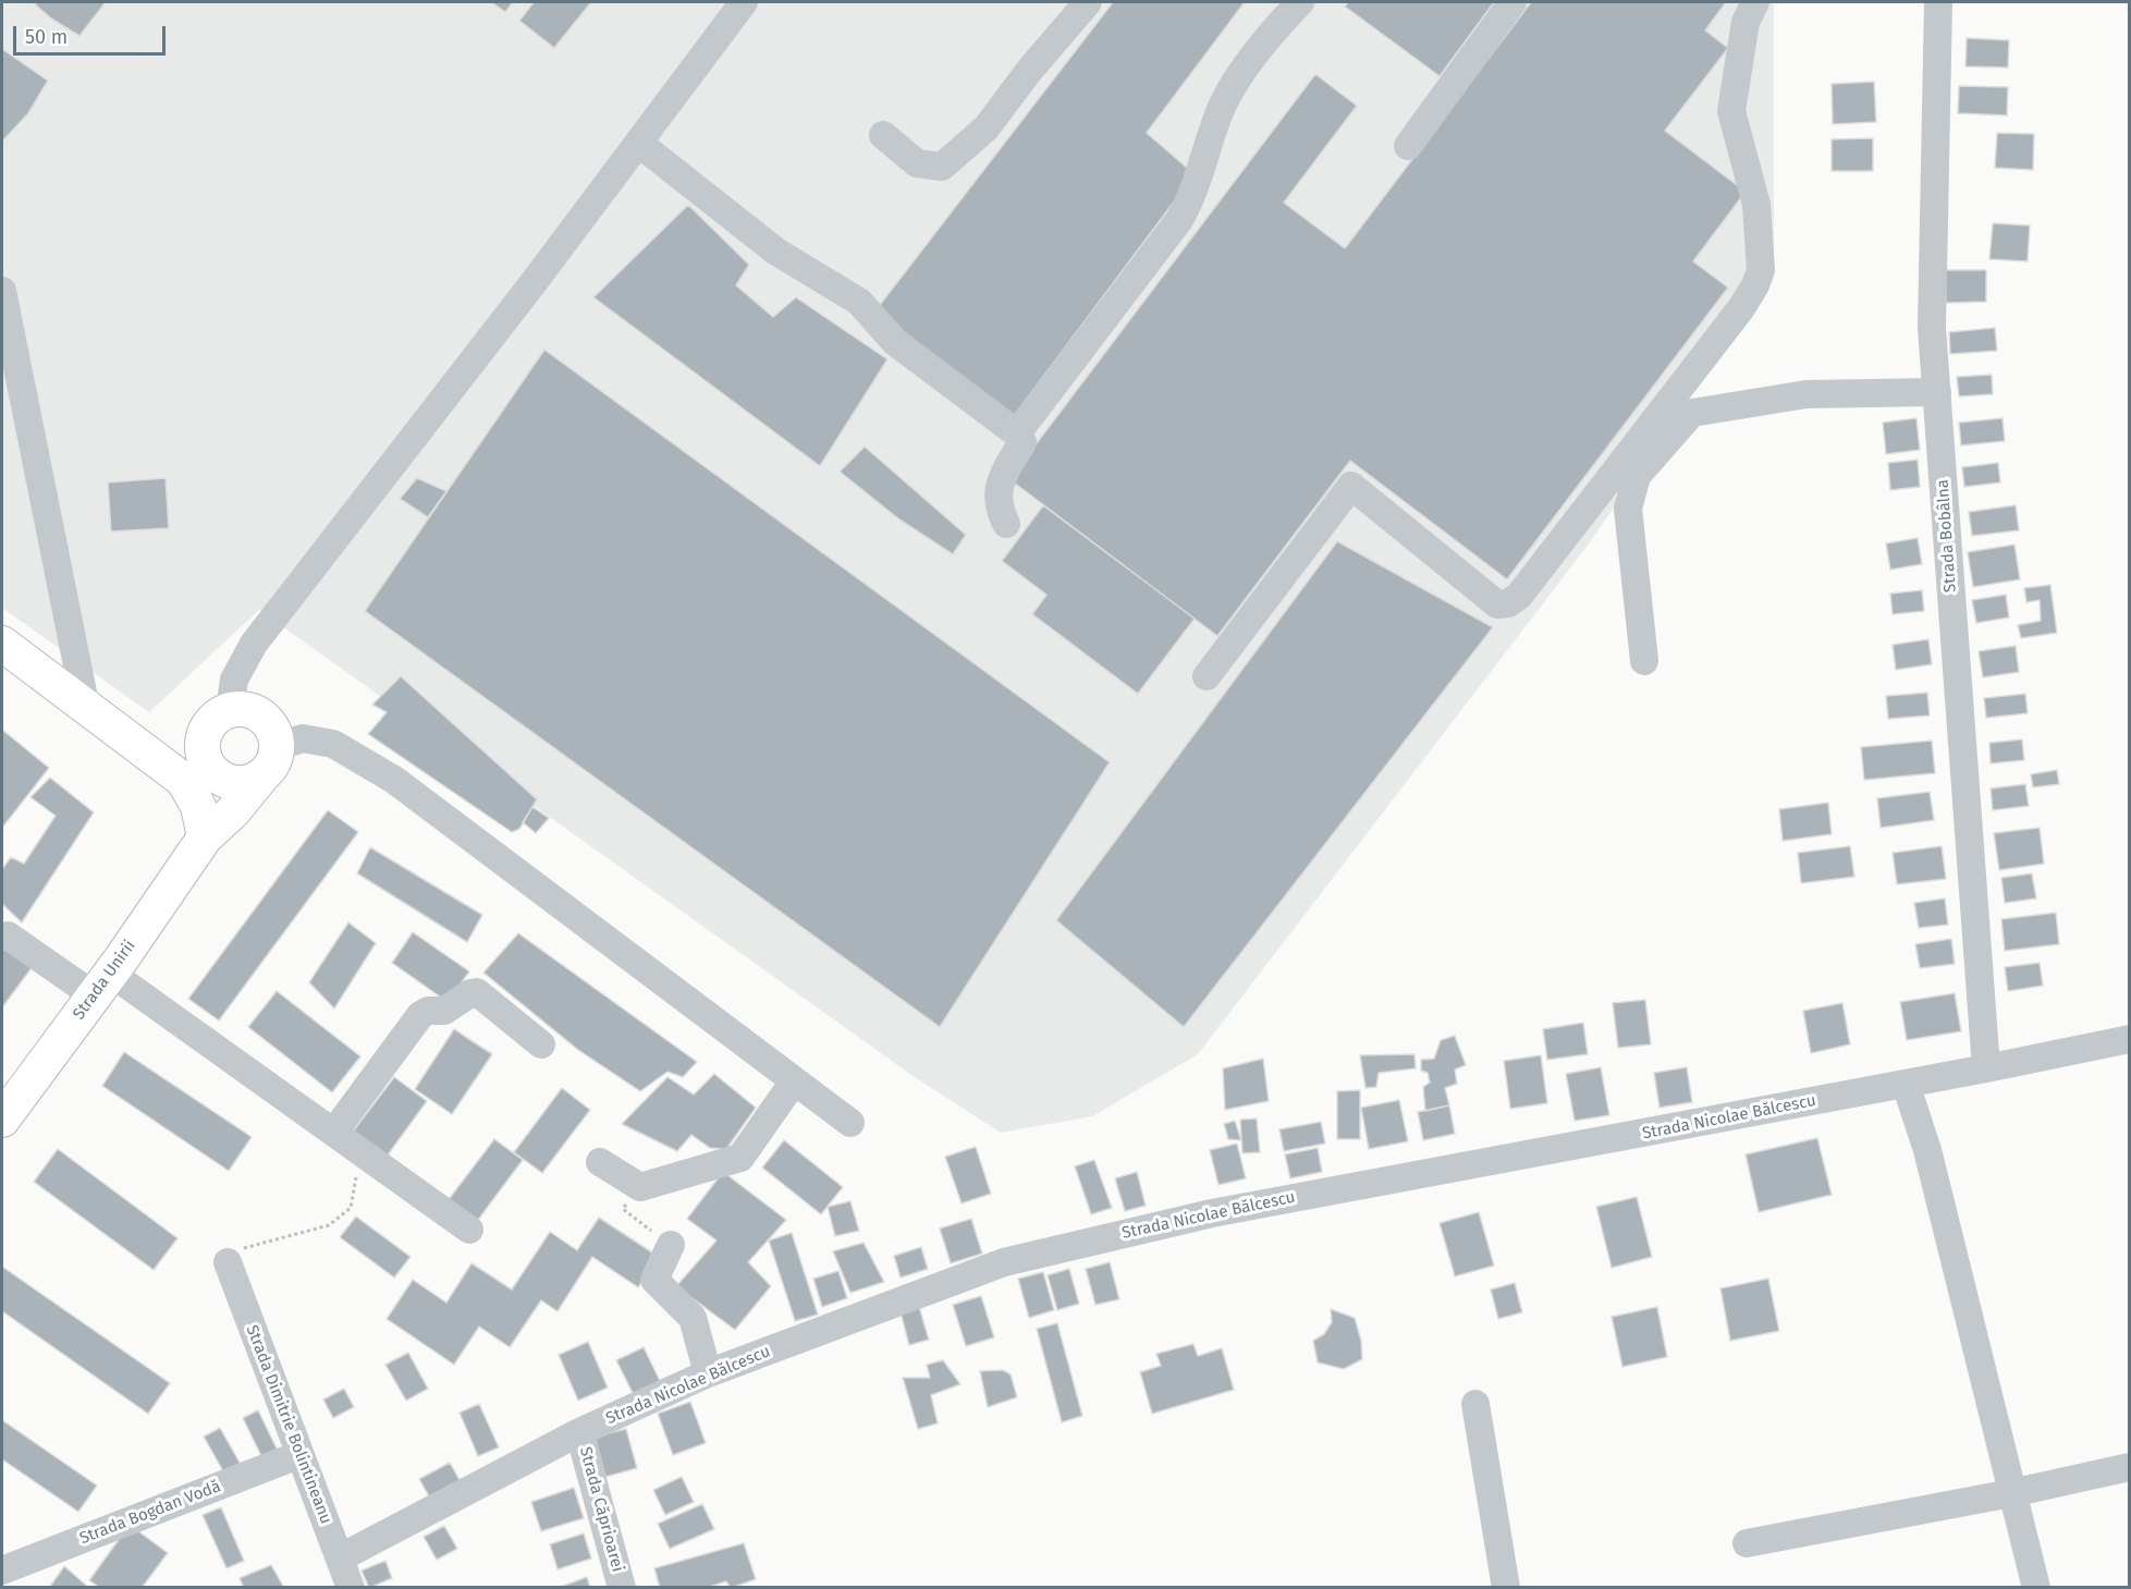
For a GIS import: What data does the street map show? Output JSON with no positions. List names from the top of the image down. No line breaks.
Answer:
{"streets":{"main road":["Strada Unirii"],"street":["Strada Bobâlna","Strada Nicolae Bălcescu","Strada Dimitrie Bolintineanu","Strada Căprioarei","Strada Bogdan Vodă"]},"crossings":[["Strada Bobâlna","Strada Nicolae Bălcescu"],["Strada Nicolae Bălcescu","Strada Dimitrie Bolintineanu"],["Strada Nicolae Bălcescu","Strada Căprioarei"],["Strada Dimitrie Bolintineanu","Strada Bogdan Vodă"]],"scale_bar":"50 m"}
